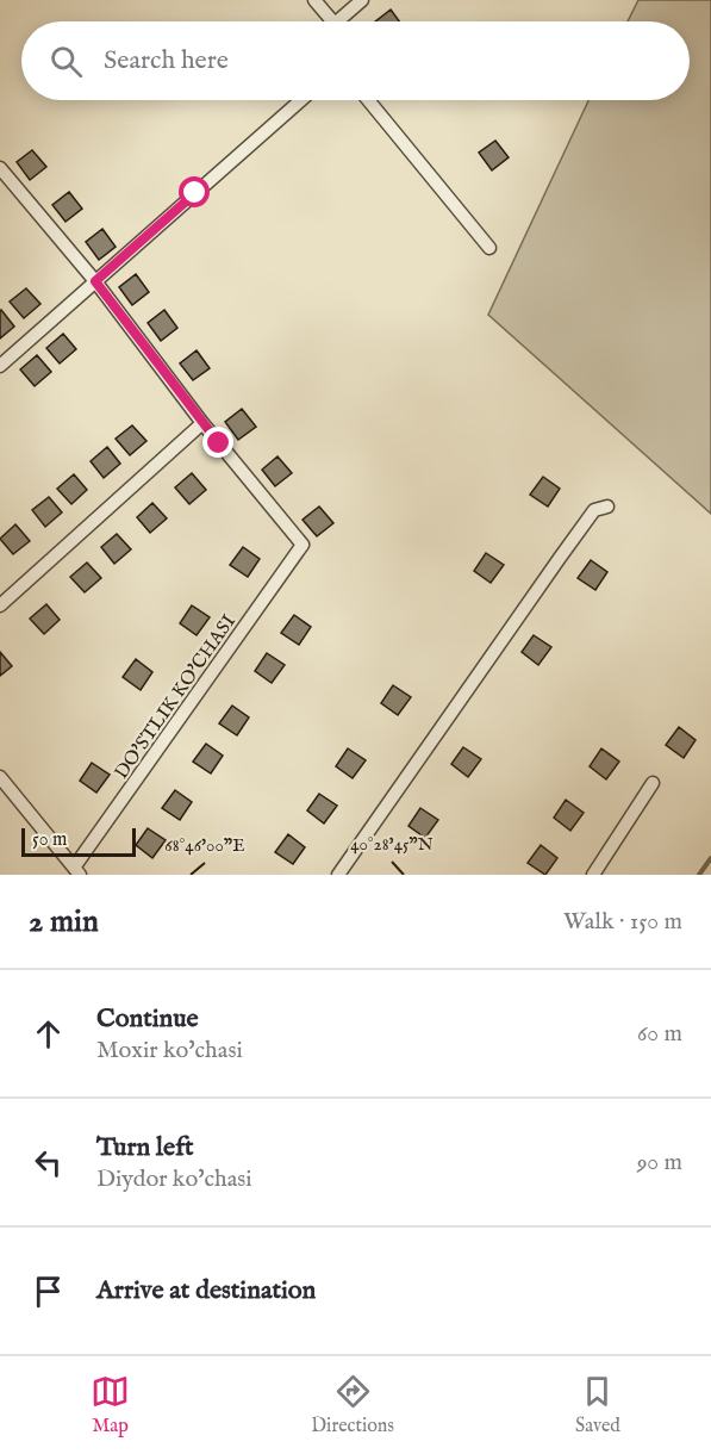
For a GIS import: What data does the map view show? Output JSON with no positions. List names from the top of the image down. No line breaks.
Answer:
{"streets":{"street":["DO'STLIK KO'CHASI"]},"scale_bar":"50 m","page":{"search":"Search here","scale":"50 m","heading":["2 min","Walk · 150 m"],"list":[["Continue","Moxir ko'chasi","60 m"],["Turn left","Diydor ko'chasi","90 m"],"Arrive at destination"],"nav":["Map","Directions","Saved"]},"coordinates":["40°28'45\"N","68°46'00\"E"]}
